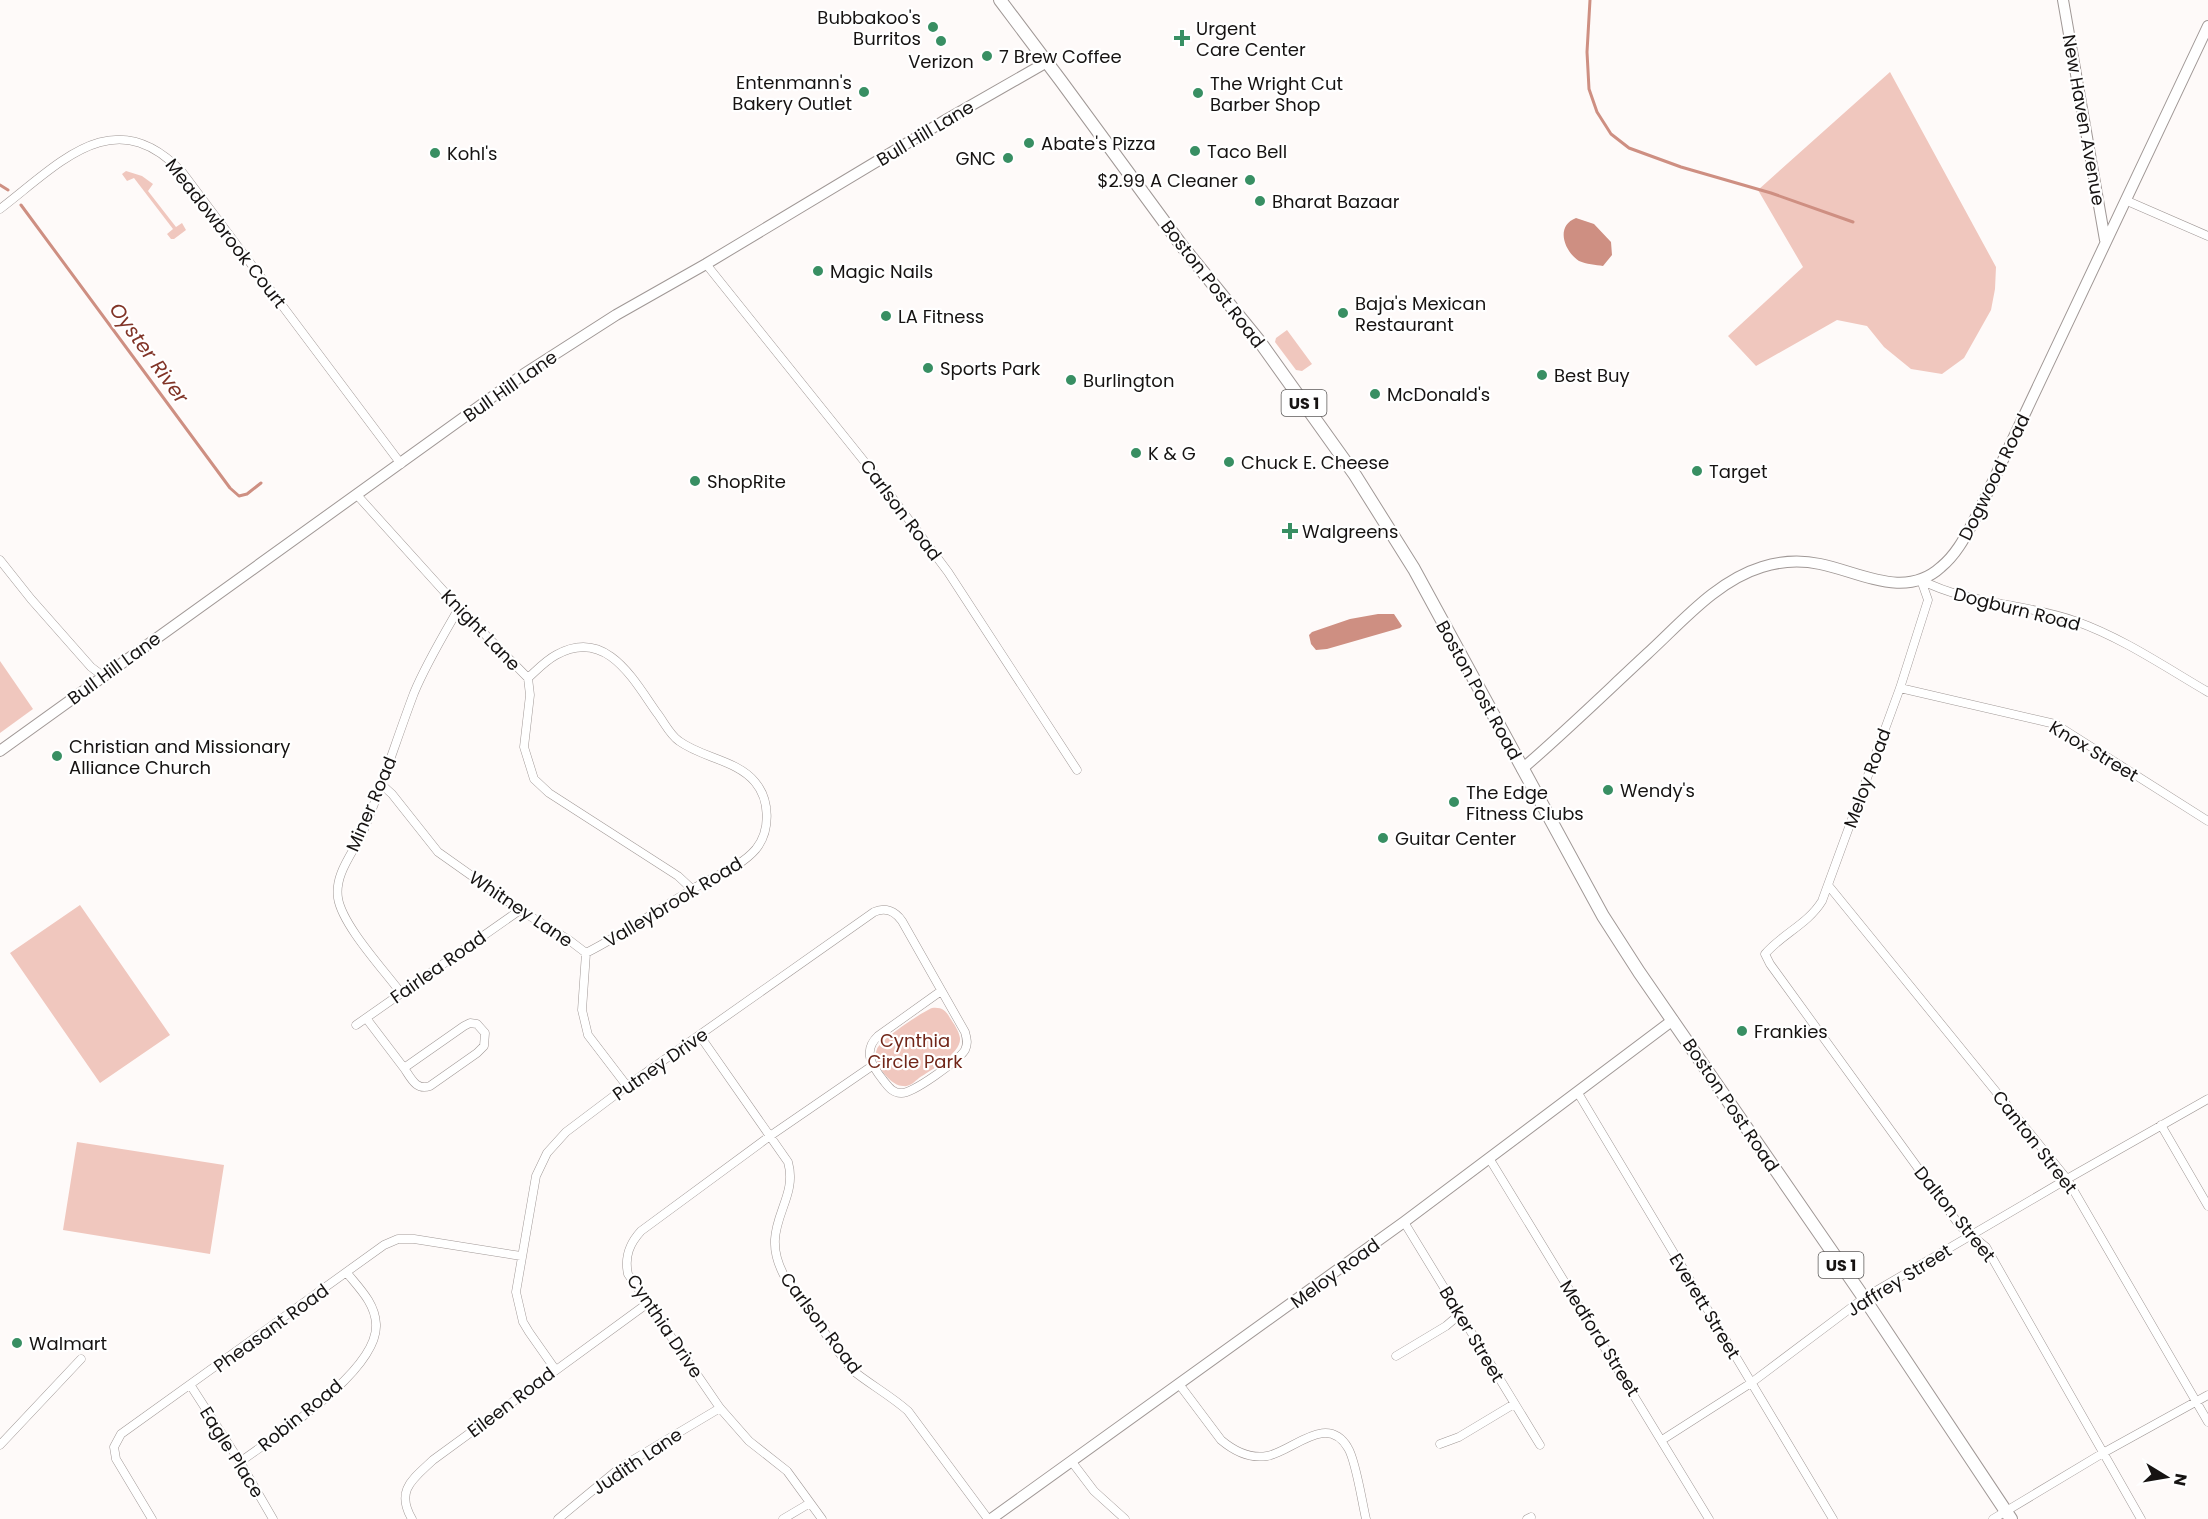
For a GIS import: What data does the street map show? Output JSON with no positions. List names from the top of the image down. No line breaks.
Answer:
{"streets":{"main road":["New Haven Avenue","Bull Hill Lane","Boston Post Road","US 1","Dogwood Road","Meloy Road"],"street":["Meadowbrook Court","Carlson Road","Dogburn Road","Knight Lane","Knox Street","Miner Road","Valleybrook Road","Whitney Lane","Fairlea Road","Putney Drive","Canton Street","Dalton Street","Jaffrey Street","Everett Street","Cynthia Drive","Pheasant Road","Baker Street","Medford Street","Eileen Road","Robin Road","Eagle Place","Judith Lane"]},"crossings":[["New Haven Avenue","Dogwood Road"],["Bull Hill Lane","Meadowbrook Court"],["Bull Hill Lane","Boston Post Road"],["Bull Hill Lane","Carlson Road"],["Bull Hill Lane","Knight Lane"],["Boston Post Road","Meloy Road"],["Boston Post Road","Jaffrey Street"],["Dogwood Road","Dogburn Road"],["Dogwood Road","Meloy Road"],["Carlson Road","Meloy Road"],["Carlson Road","Putney Drive"],["Carlson Road","Cynthia Drive"],["Dogburn Road","Meloy Road"],["Knight Lane","Miner Road"],["Knight Lane","Valleybrook Road"],["Knox Street","Meloy Road"],["Meloy Road","Canton Street"],["Meloy Road","Dalton Street"],["Meloy Road","Everett Street"],["Meloy Road","Baker Street"],["Meloy Road","Medford Street"],["Miner Road","Whitney Lane"],["Miner Road","Fairlea Road"],["Valleybrook Road","Whitney Lane"],["Whitney Lane","Fairlea Road"],["Whitney Lane","Putney Drive"],["Putney Drive","Pheasant Road"],["Putney Drive","Eileen Road"],["Canton Street","Jaffrey Street"],["Dalton Street","Jaffrey Street"],["Jaffrey Street","Everett Street"],["Jaffrey Street","Medford Street"],["Cynthia Drive","Eileen Road"],["Cynthia Drive","Judith Lane"],["Pheasant Road","Robin Road"],["Pheasant Road","Eagle Place"],["Robin Road","Eagle Place"]],"water":["Oyster River"],"parks":["Cynthia Circle Park"],"places":{"other":["Bubbakoo's Burritos","Verizon","7 Brew Coffee","Entenmann's Bakery Outlet","The Wright Cut Barber Shop","Abate's Pizza","Taco Bell","Kohl's","GNC","$2.99 A Cleaner","Bharat Bazaar","Magic Nails","Baja's Mexican Restaurant","LA Fitness","Sports Park","Best Buy","Burlington","McDonald's","K & G","Chuck E. Cheese","Target","ShopRite","Christian and Missionary Alliance Church","Wendy's","The Edge Fitness Clubs","Guitar Center","Frankies","Walmart"],"health":["Urgent Care Center","Walgreens"]},"north":"right"}
